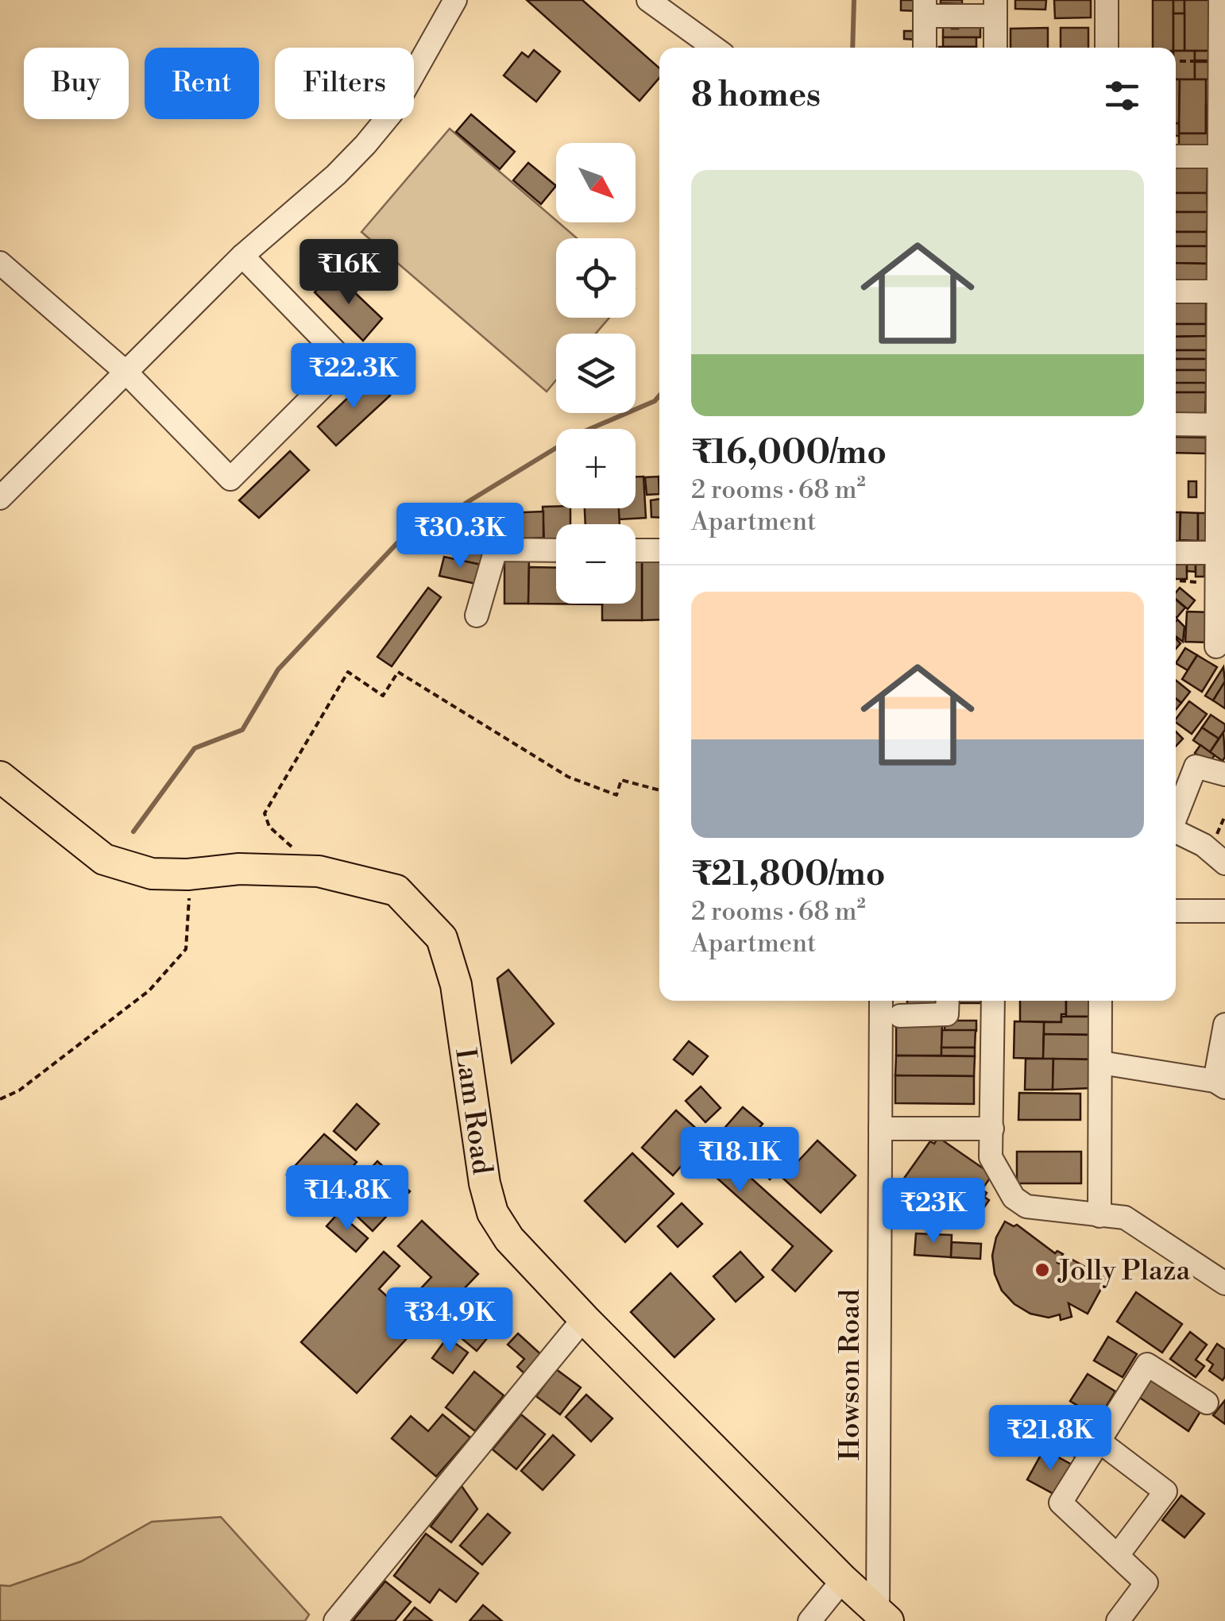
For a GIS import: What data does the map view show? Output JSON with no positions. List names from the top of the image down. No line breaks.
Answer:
{"streets":{"main road":["Lam Road"],"street":["Howson Road"]},"crossings":[["Lam Road","Howson Road"]],"places":["Jolly Plaza"],"north":"bottom right","page":{"chip":["Buy","Rent","Filters"],"heading":"8 homes","map_buttons":["+","−"],"list":[{"name":"₹16,000/mo","note":"2 rooms · 68 m² · Apartment"},{"name":"₹21,800/mo","note":"2 rooms · 68 m² · Apartment"}],"price":["₹16K","₹22.3K","₹30.3K","₹18.1K","₹14.8K","₹23K","₹34.9K","₹21.8K"]}}
